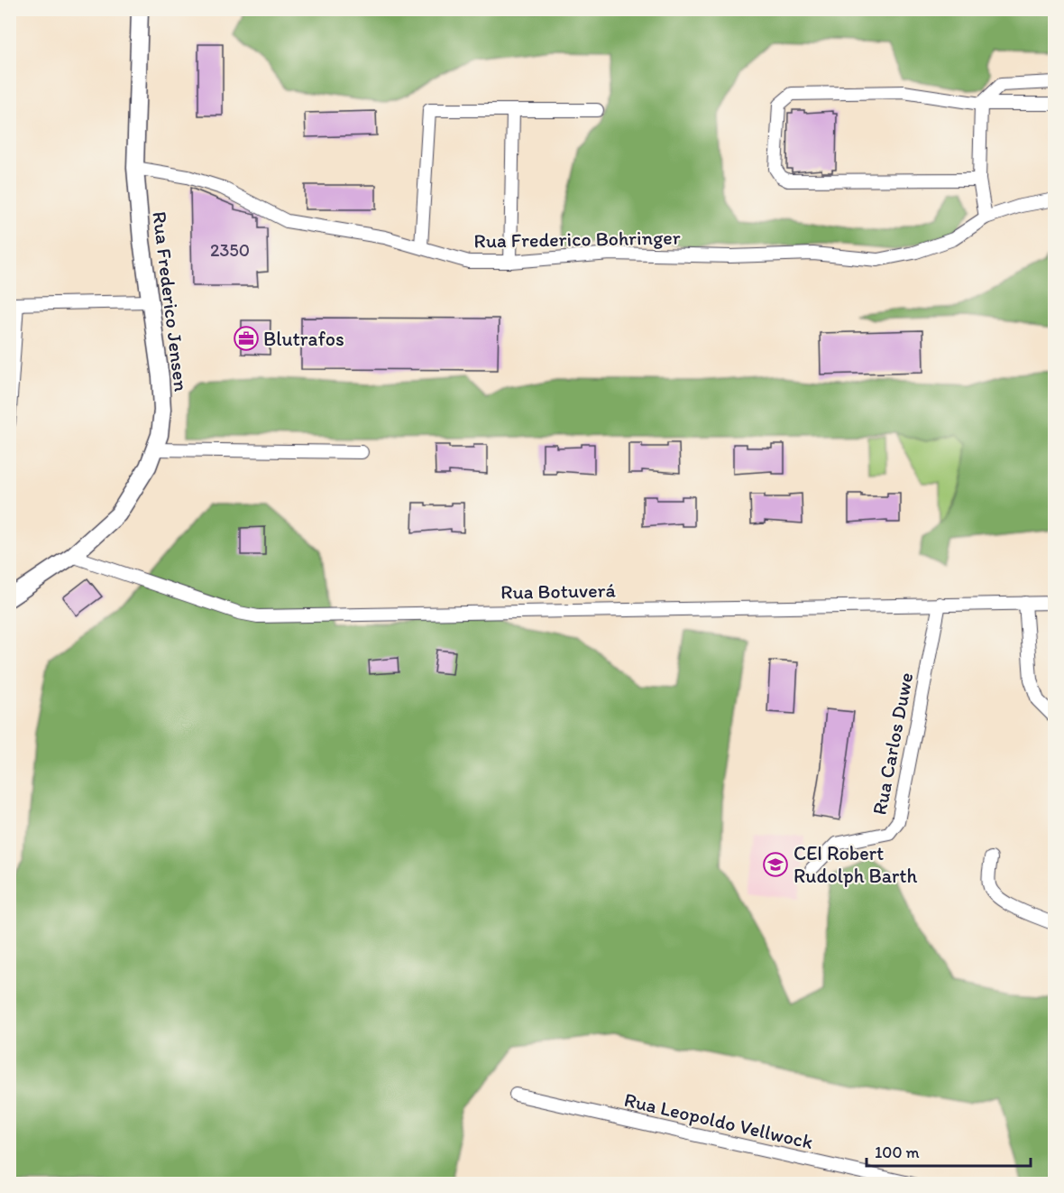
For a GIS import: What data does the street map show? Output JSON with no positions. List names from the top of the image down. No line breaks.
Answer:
{"streets":{"main road":["Rua Frederico Jensen"],"street":["Rua Frederico Bohringer","Rua Botuverá","Rua Carlos Duwe","Rua Leopoldo Vellwock"]},"crossings":[["Rua Frederico Bohringer","Rua Frederico Jensen"],["Rua Frederico Jensen","Rua Botuverá"],["Rua Botuverá","Rua Carlos Duwe"]],"places":{"office":["Blutrafos"],"school or university":["CEI Robert Rudolph Barth"]},"house_numbers":["2350"],"scale_bar":"100 m"}
